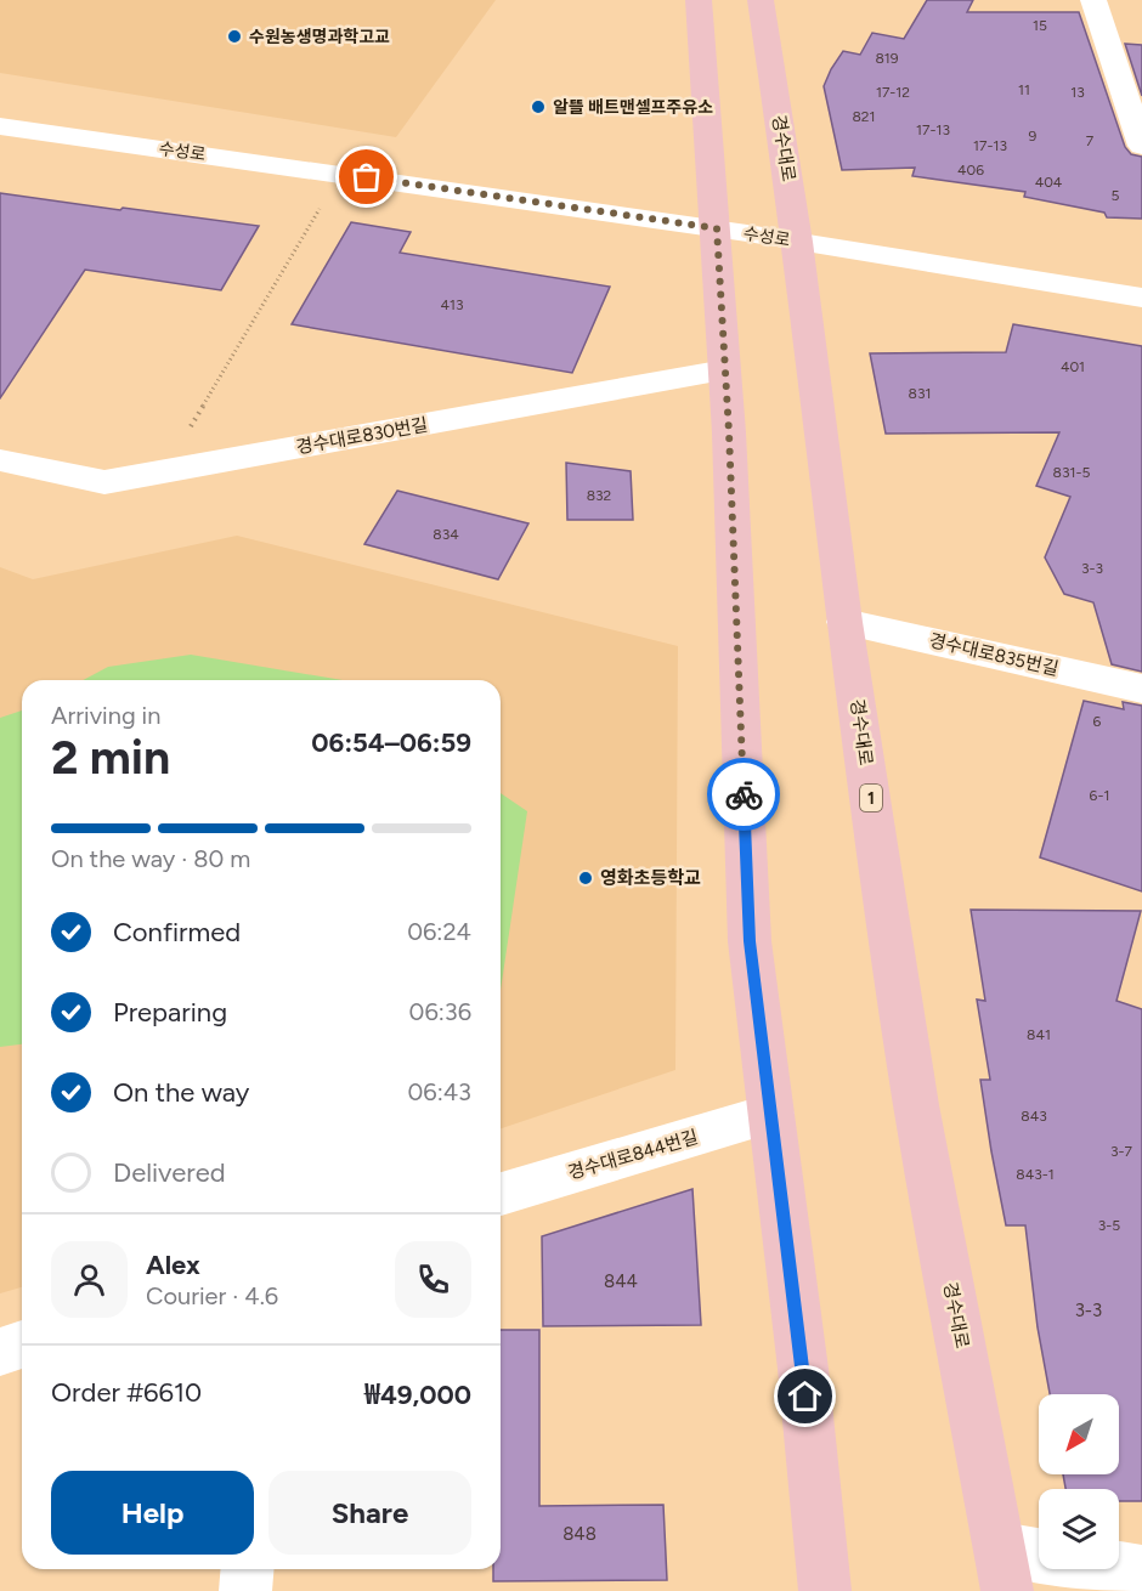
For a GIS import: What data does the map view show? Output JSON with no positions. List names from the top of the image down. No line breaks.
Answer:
{"streets":{"main road":["경수대로","1"],"street":["수성로","경수대로830번길","경수대로835번길","경수대로844번길"]},"crossings":[["경수대로","수성로"],["경수대로","경수대로835번길"]],"places":["수원농생명과학고교","알뜰 배트맨셀프주유소","영화초등학교"],"house_numbers":["15","819","11","17-12","13","821","17-13","9","7","17-13","406","404","5","413","401","831","831-5","832","834","3-3","6","6-1","841","843","3-7","843-1","3-5","844","3-3","848"],"north":"bottom left","page":{"heading":["2 min","Arriving in","06:54–06:59"],"panel":["Alex","Courier · 4.6","Order #6610","₩49,000"],"bar":"On the way · 80 m","list":[["Confirmed","06:24"],["Preparing","06:36"],["On the way","06:43"],"Delivered"],"buttons":["Help","Share"]}}
